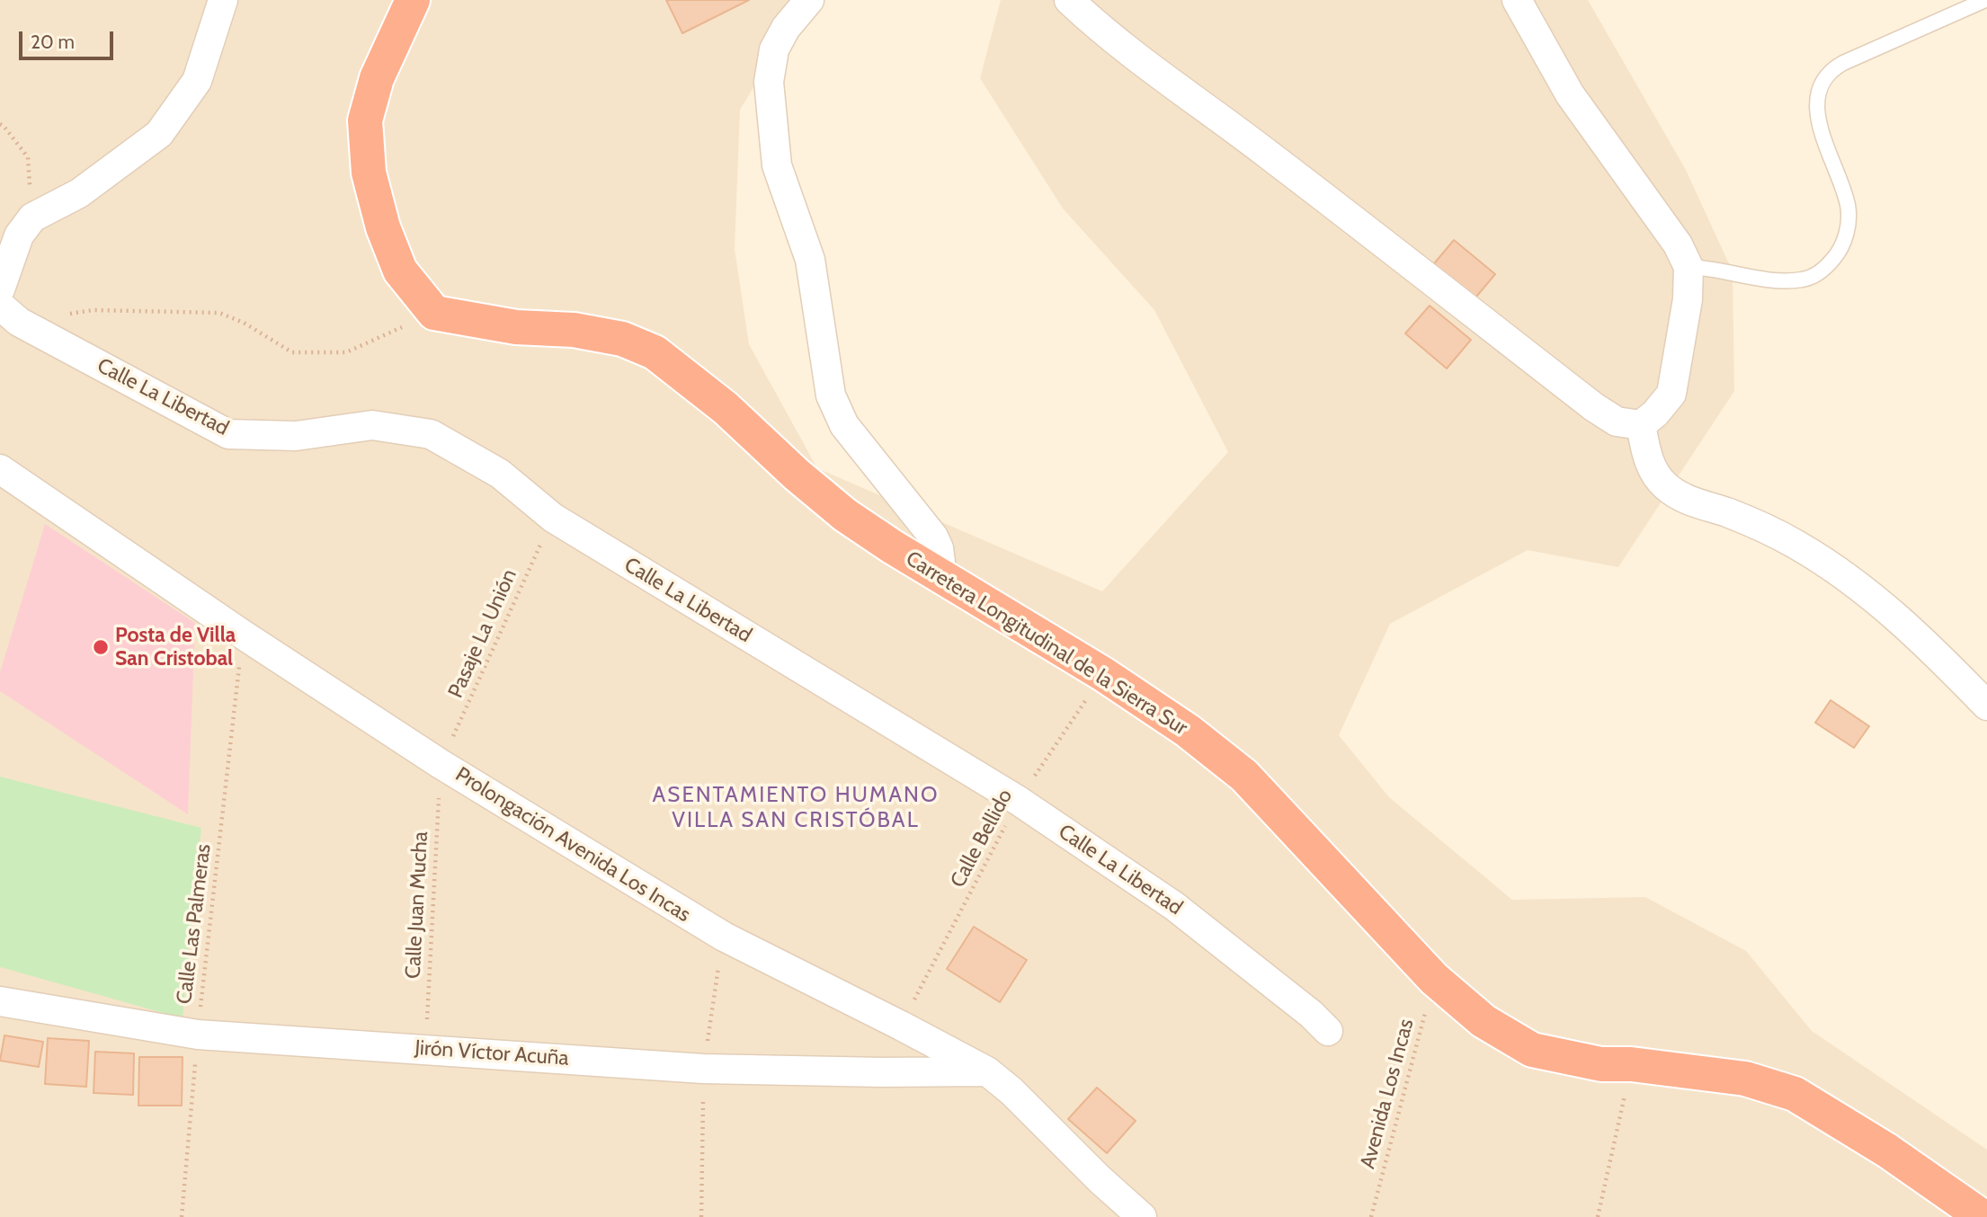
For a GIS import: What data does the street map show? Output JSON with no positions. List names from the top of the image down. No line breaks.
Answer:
{"streets":{"highway":["Carretera Longitudinal de la Sierra Sur"],"street":["Calle La Libertad","Prolongación Avenida Los Incas","Jirón Víctor Acuña"],"path":["Pasaje La Unión","Calle Bellido","Calle Juan Mucha","Calle Las Palmeras","Avenida Los Incas"]},"crossings":[["Calle La Libertad","Pasaje La Unión"],["Calle La Libertad","Calle Bellido"],["Pasaje La Unión","Prolongación Avenida Los Incas"],["Pasaje La Unión","Calle Juan Mucha"],["Carretera Longitudinal de la Sierra Sur","Calle Bellido"],["Carretera Longitudinal de la Sierra Sur","Avenida Los Incas"],["Calle Bellido","Prolongación Avenida Los Incas"],["Prolongación Avenida Los Incas","Calle Juan Mucha"],["Prolongación Avenida Los Incas","Calle Las Palmeras"],["Prolongación Avenida Los Incas","Jirón Víctor Acuña"],["Calle Juan Mucha","Jirón Víctor Acuña"],["Calle Las Palmeras","Jirón Víctor Acuña"]],"districts":["ASENTAMIENTO HUMANO VILLA SAN CRISTÓBAL"],"places":["Posta de Villa San Cristobal"],"scale_bar":"20 m"}
